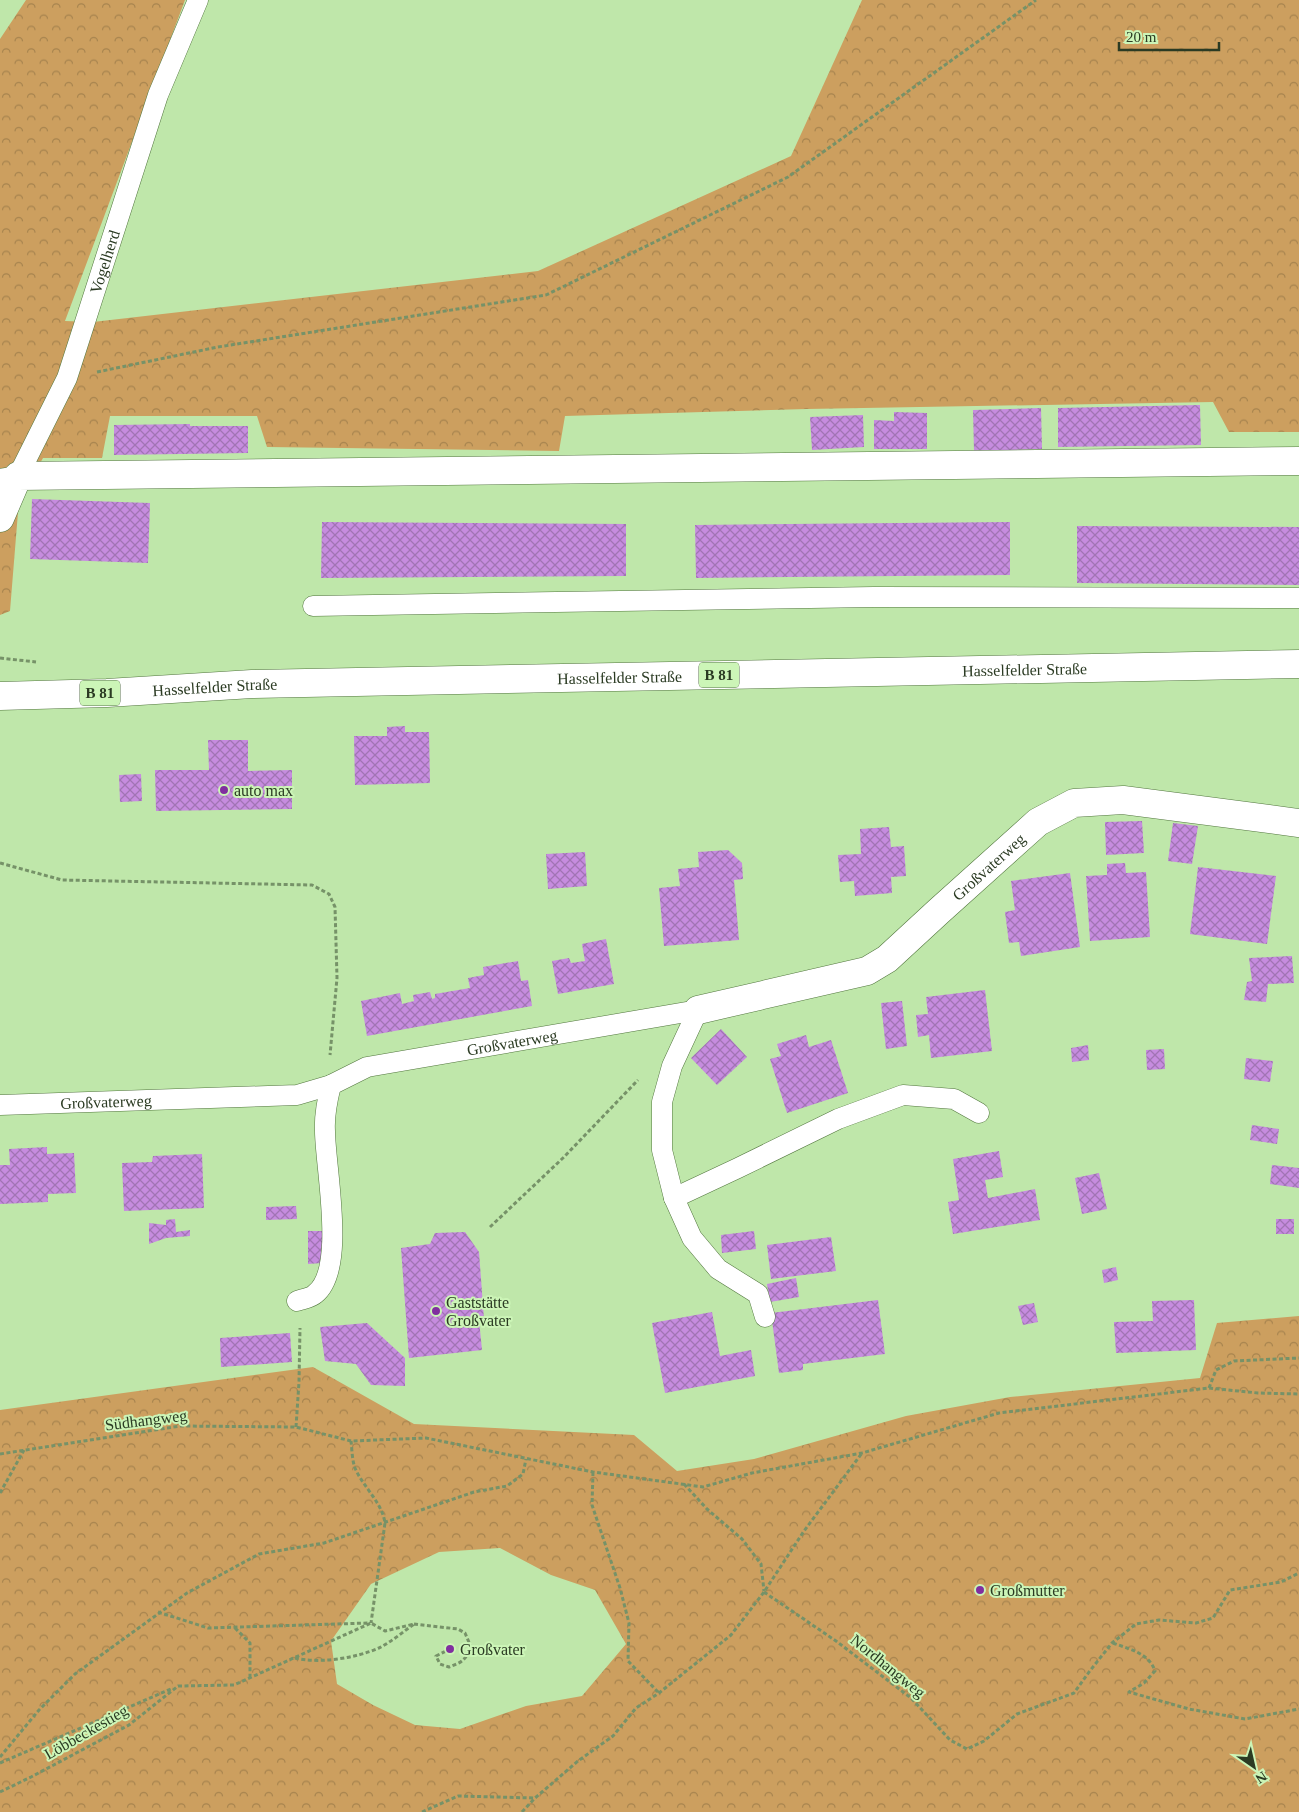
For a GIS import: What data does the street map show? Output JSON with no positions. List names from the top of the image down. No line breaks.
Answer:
{"streets":{"street":["Vogelherd","Hasselfelder Straße","B 81","Großvaterweg"],"path":["Südhangweg","Nordhangweg","Löbbeckestieg"]},"places":["auto max","Gaststätte Großvater","Großmutter","Großvater"],"scale_bar":"20 m","north":"bottom right"}
